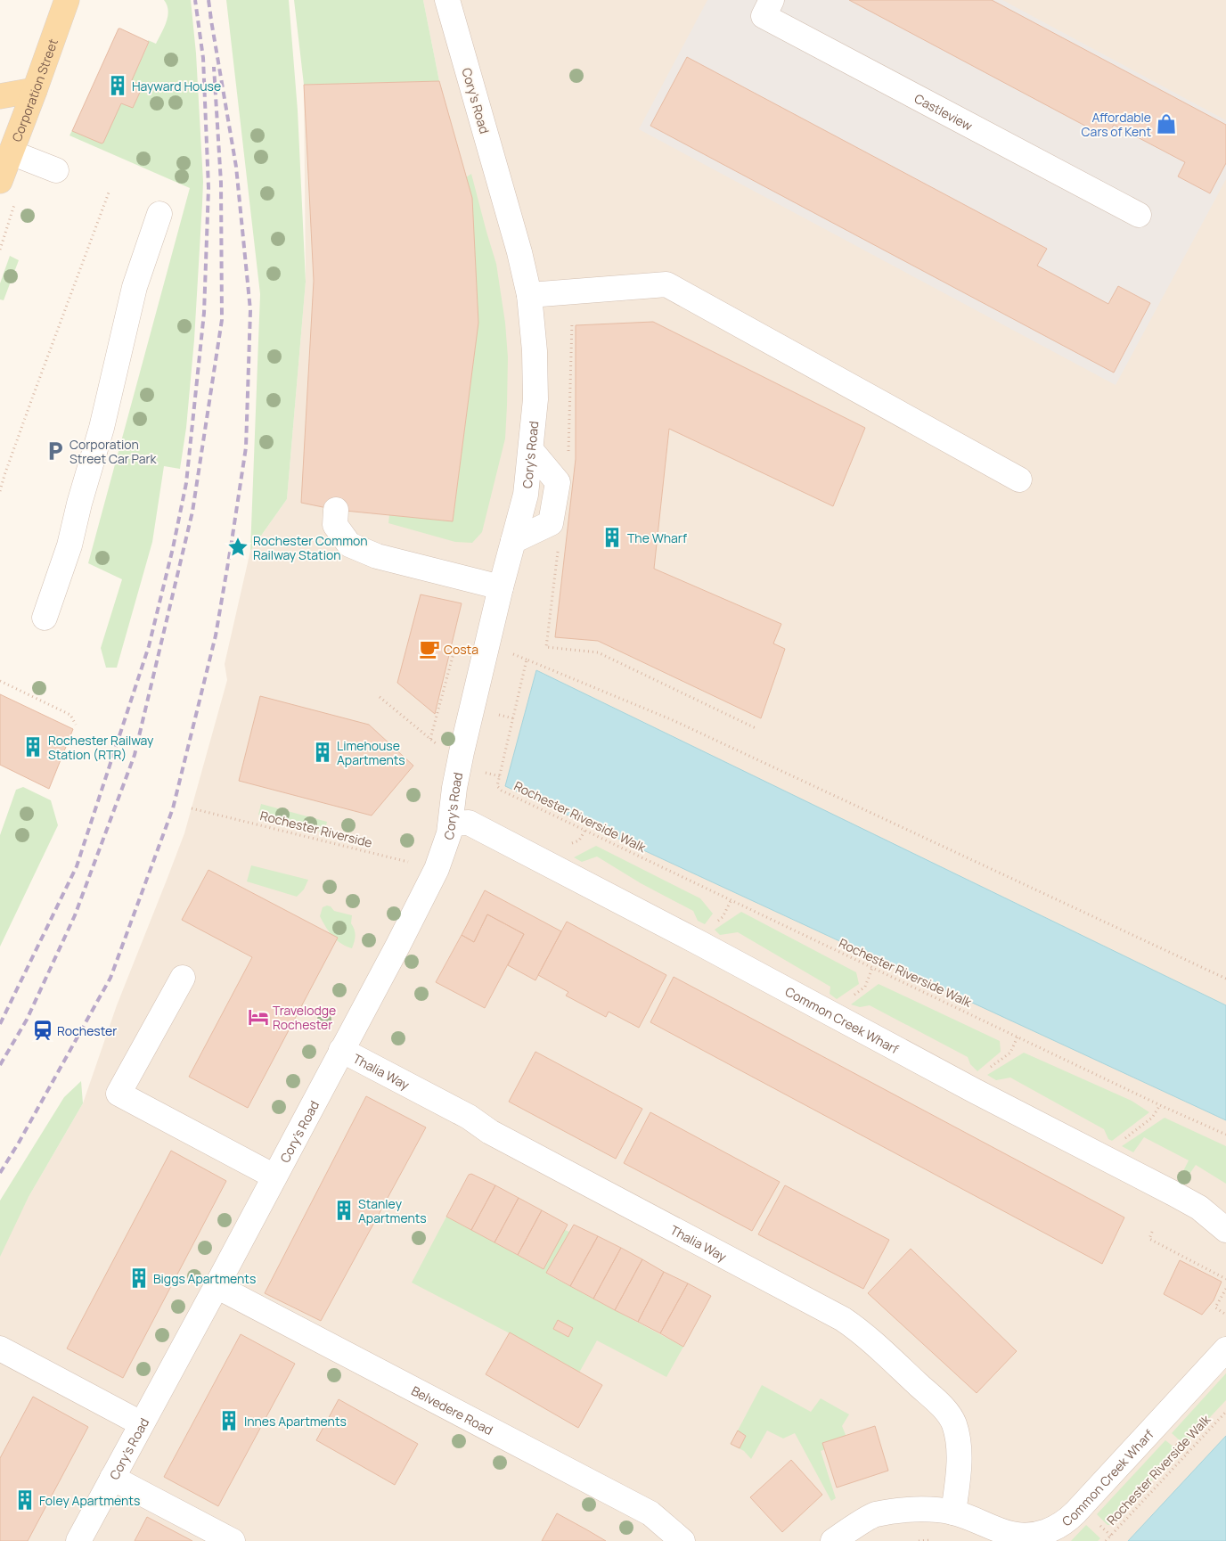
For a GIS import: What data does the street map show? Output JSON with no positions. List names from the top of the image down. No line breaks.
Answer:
{"streets":{"main road":["Corporation Street"],"street":["Cory's Road","Castleview","Common Creek Wharf","Thalia Way","Belvedere Road"],"path":["Rochester Riverside Walk","Rochester Riverside"]},"crossings":[["Cory's Road","Rochester Riverside"],["Cory's Road","Common Creek Wharf"],["Cory's Road","Thalia Way"],["Cory's Road","Belvedere Road"],["Common Creek Wharf","Thalia Way"]],"places":{"building":["Hayward House","The Wharf","Rochester Railway Station (RTR)","Limehouse Apartments","Stanley Apartments","Biggs Apartments","Innes Apartments","Foley Apartments"],"shop":["Affordable Cars of Kent"],"parking":["Corporation Street Car Park"],"place":["Rochester Common Railway Station"],"cafe":["Costa"],"hotel":["Travelodge Rochester"],"station":["Rochester"]}}
